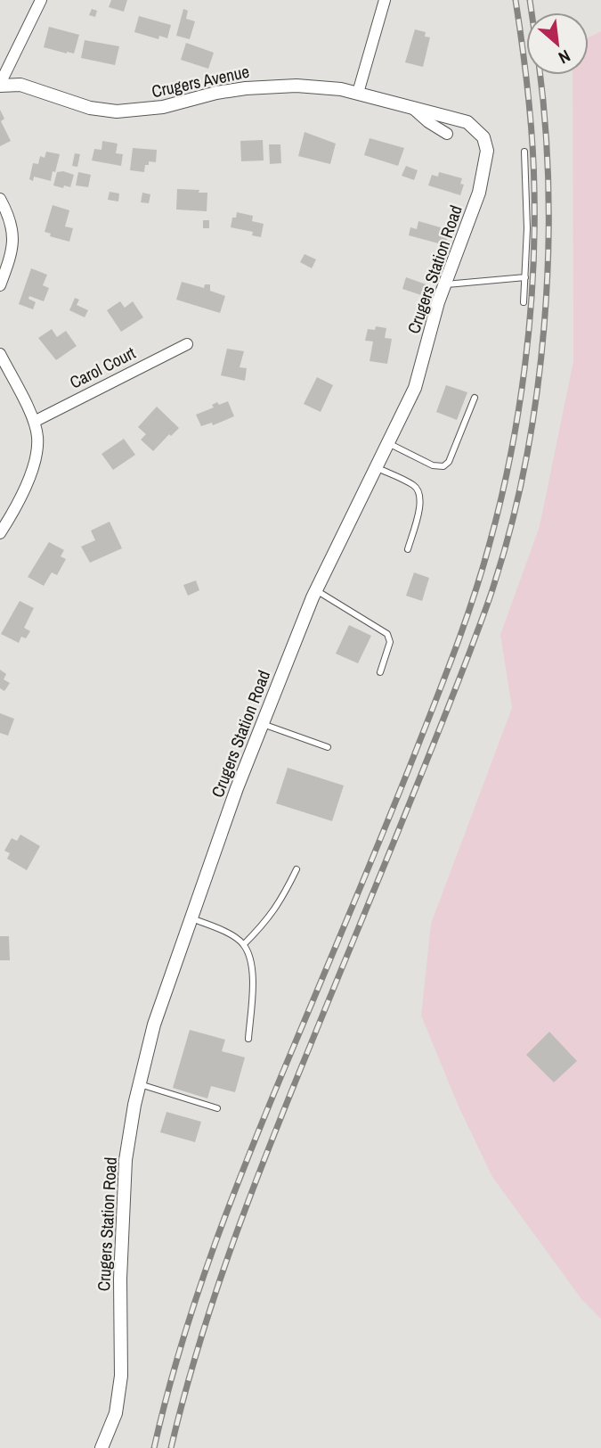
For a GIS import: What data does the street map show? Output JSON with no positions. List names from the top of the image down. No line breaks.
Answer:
{"streets":{"street":["Crugers Avenue","Crugers Station Road","Carol Court"]},"crossings":[["Crugers Avenue","Crugers Station Road"]],"north":"bottom right"}
